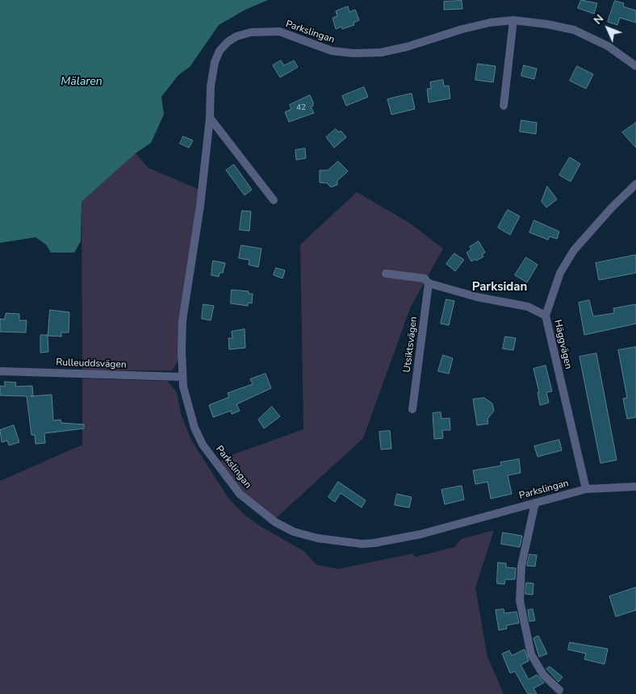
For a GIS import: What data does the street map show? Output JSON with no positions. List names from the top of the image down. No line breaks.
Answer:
{"streets":{"street":["Parkslingan","Utsiktsvägen","Häggvägen","Rulleuddsvägen"]},"crossings":[["Parkslingan","Häggvägen"],["Parkslingan","Rulleuddsvägen"]],"districts":["Parksidan"],"water":["Mälaren"],"house_numbers":["42"],"north":"top left"}
